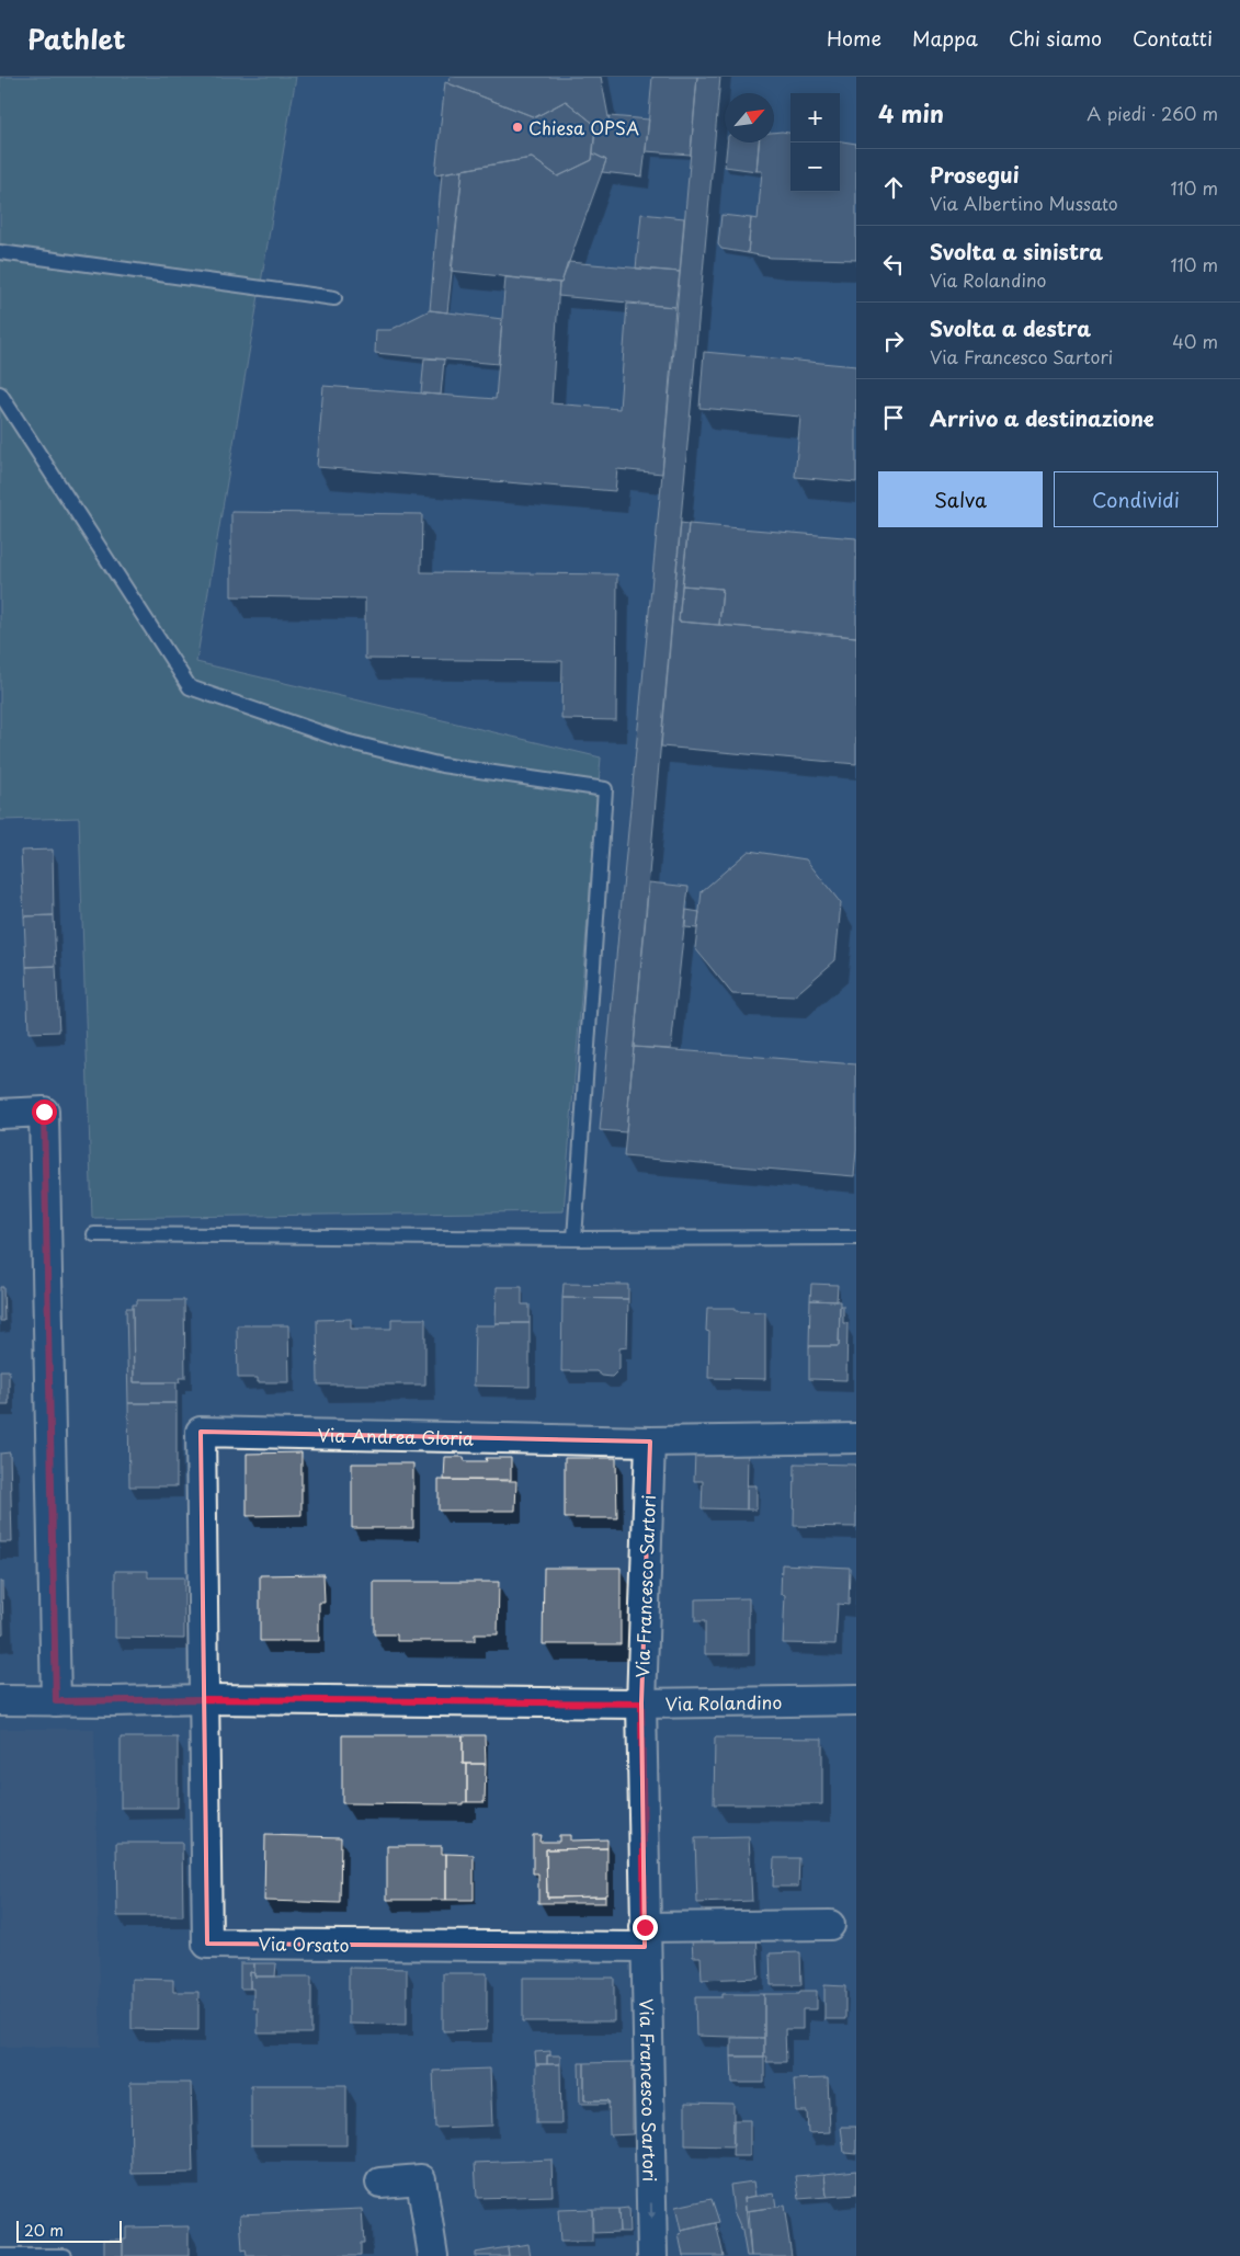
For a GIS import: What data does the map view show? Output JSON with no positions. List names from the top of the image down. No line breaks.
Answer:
{"streets":{"street":["Via Andrea Gloria","Via Francesco Sartori","Via Rolandino","Via Orsato"]},"crossings":[["Via Andrea Gloria","Via Francesco Sartori"],["Via Andrea Gloria","Via Rolandino"],["Via Andrea Gloria","Via Orsato"],["Via Francesco Sartori","Via Rolandino"],["Via Francesco Sartori","Via Orsato"],["Via Rolandino","Via Orsato"]],"one_way":["Via Francesco Sartori"],"places":["Chiesa OPSA"],"scale_bar":"20 m","north":"top right","page":{"header":"Pathlet","nav":["Home","Mappa","Chi siamo","Contatti"],"heading":["4 min","A piedi · 260 m"],"map_buttons":["+","−"],"list":[["Prosegui","Via Albertino Mussato","110 m"],["Svolta a sinistra","Via Rolandino","110 m"],["Svolta a destra","Via Francesco Sartori","40 m"],"Arrivo a destinazione"],"buttons":["Salva","Condividi"],"scale":"20 m"}}
